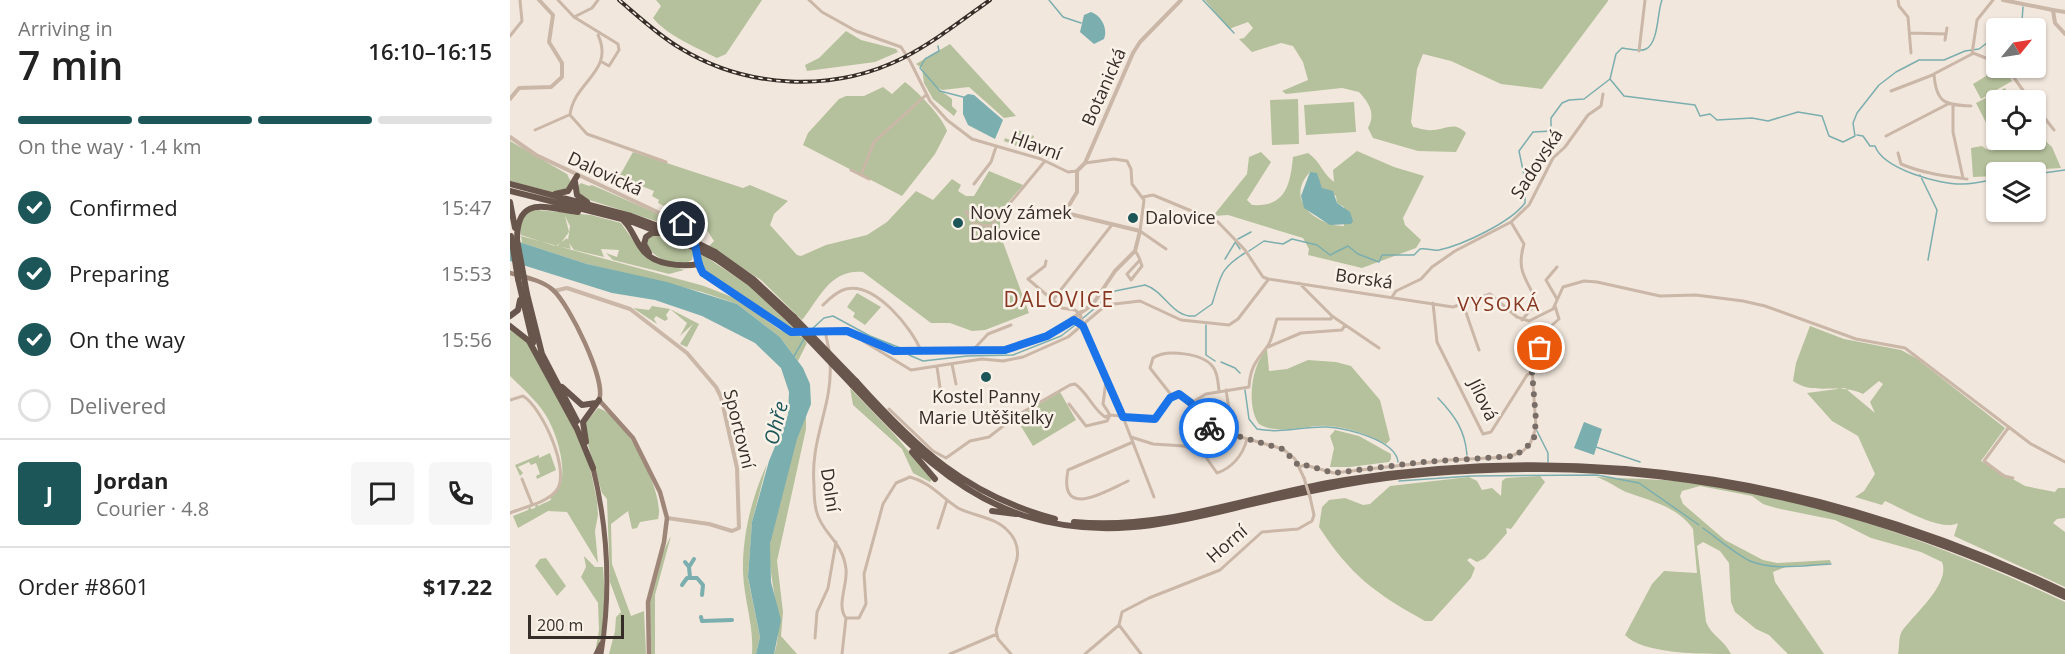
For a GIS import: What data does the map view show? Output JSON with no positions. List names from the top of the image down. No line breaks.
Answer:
{"streets":{"street":["Botanická","Hlavní","Sadovská","Dalovická","Borská","Jílová","Sportovní","Dolní","Horní"]},"crossings":[["Botanická","Hlavní"],["Sadovská","Borská"],["Borská","Jílová"]],"districts":["DALOVICE","VYSOKÁ"],"water":["Ohře"],"places":["Dalovice","Nový zámek Dalovice","Kostel Panny Marie Utěšitelky"],"scale_bar":"200 m","north":"top right","page":{"heading":["7 min","Arriving in","16:10–16:15"],"panel":["Jordan","Courier · 4.8","Order #8601","$17.22"],"bar":"On the way · 1.4 km","list":[["Confirmed","15:47"],["Preparing","15:53"],["On the way","15:56"],"Delivered"],"round":"J","scale":"200 m"}}
